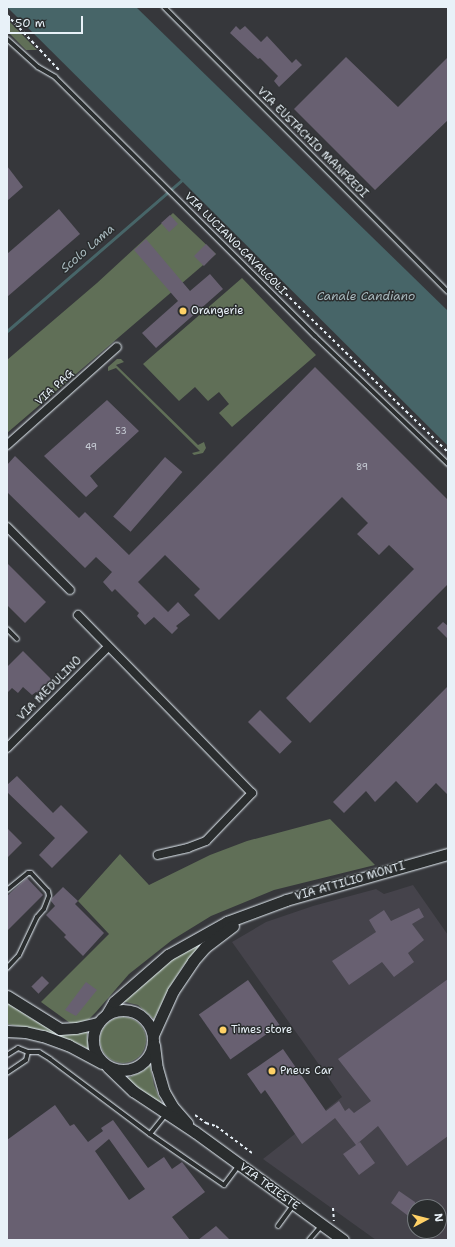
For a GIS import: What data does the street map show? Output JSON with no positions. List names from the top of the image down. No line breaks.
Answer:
{"streets":{"main road":["VIA ATTILIO MONTI","VIA TRIESTE"],"street":["VIA PAG","VIA MEDULINO"],"lane":["VIA EUSTACHIO MANFREDI","VIA LUCIANO CAVALCOLI"]},"crossings":[["VIA ATTILIO MONTI","VIA TRIESTE"]],"water":["Scolo Lama","Canale Candiano"],"places":["Orangerie","Times store","Pneus Car"],"house_numbers":["53","49","89"],"scale_bar":"50 m","north":"right"}
